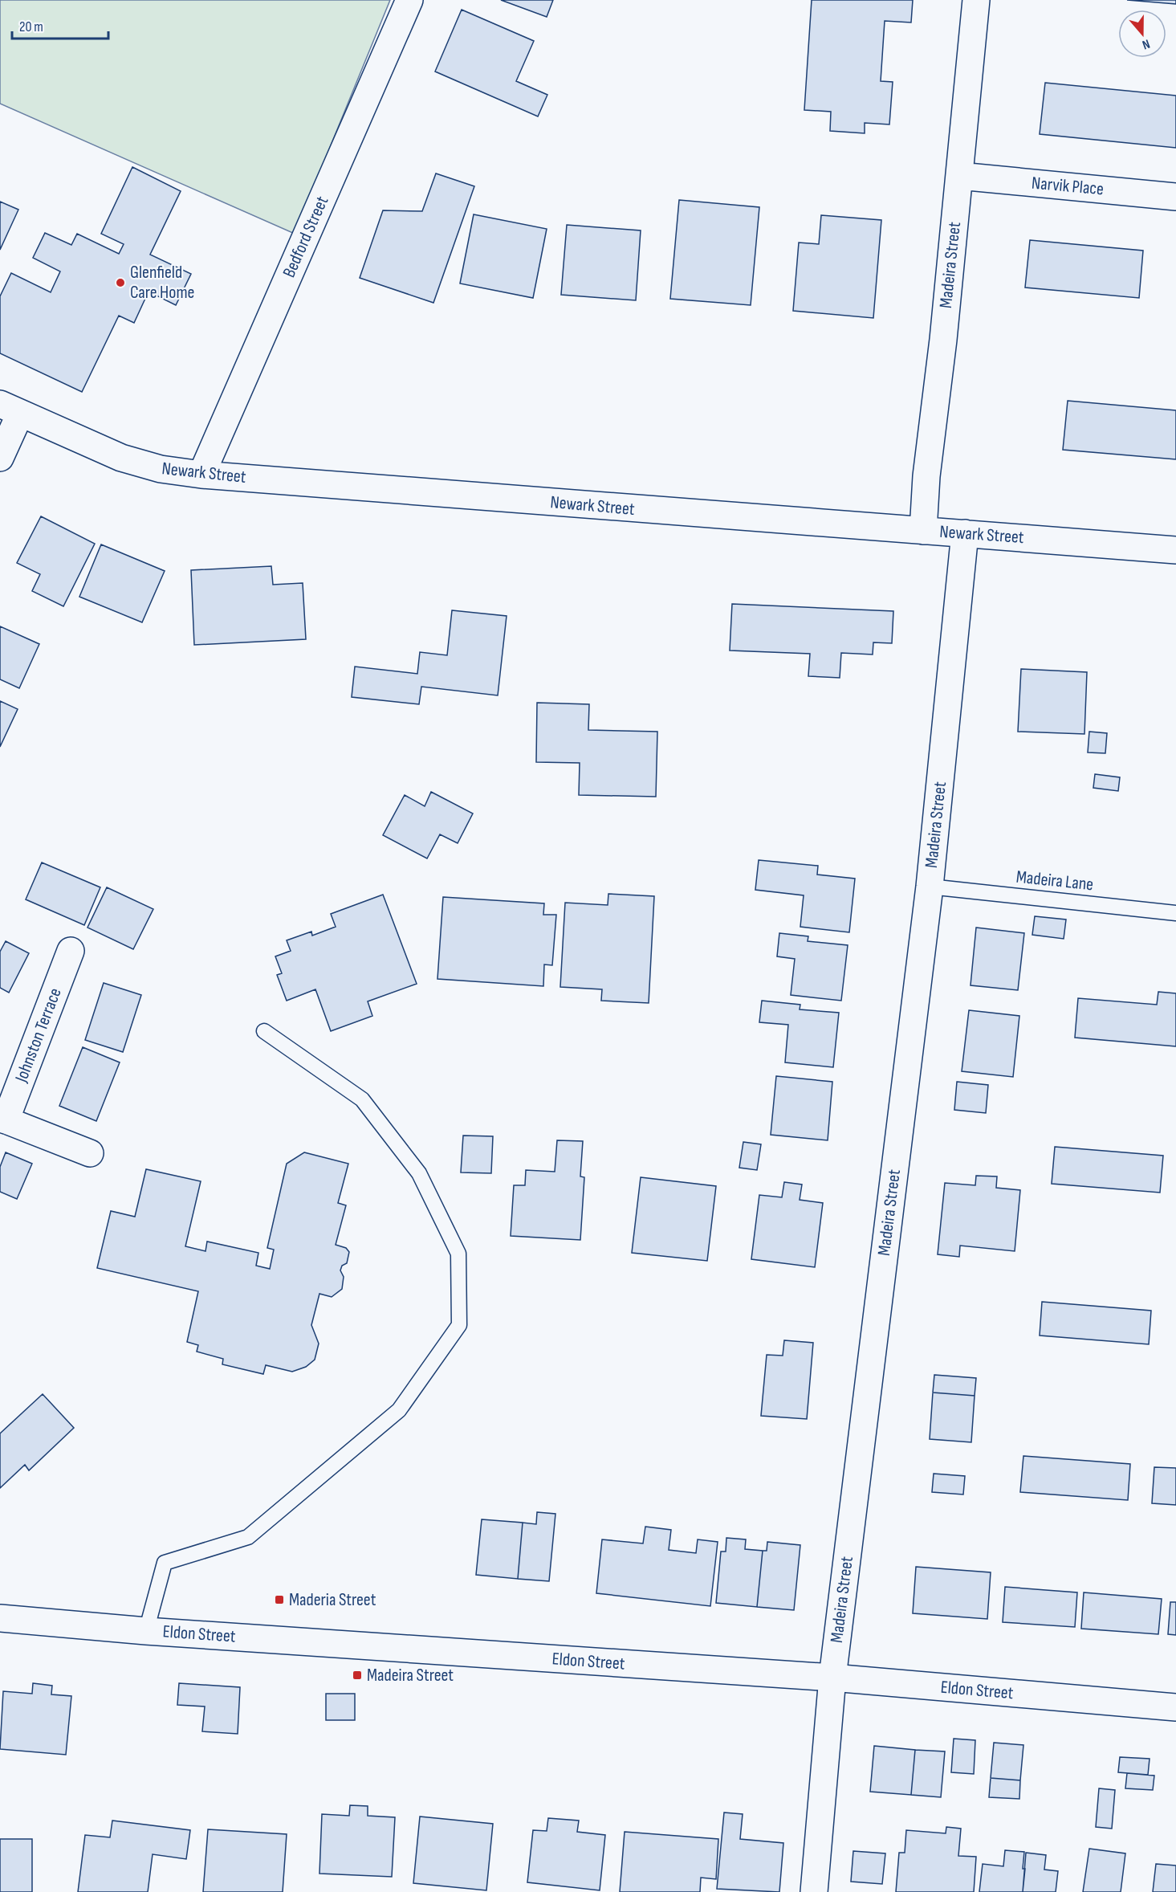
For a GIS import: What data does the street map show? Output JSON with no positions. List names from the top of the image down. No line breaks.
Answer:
{"streets":{"street":["Narvik Place","Bedford Street","Madeira Street","Newark Street","Johnston Terrace","Eldon Street"],"lane":["Madeira Lane"]},"crossings":[["Narvik Place","Madeira Street"],["Bedford Street","Newark Street"],["Madeira Street","Newark Street"],["Madeira Street","Madeira Lane"],["Madeira Street","Eldon Street"]],"places":{"other":["Glenfield Care Home"],"transit":["Maderia Street","Madeira Street"]},"scale_bar":"20 m","north":"bottom"}
